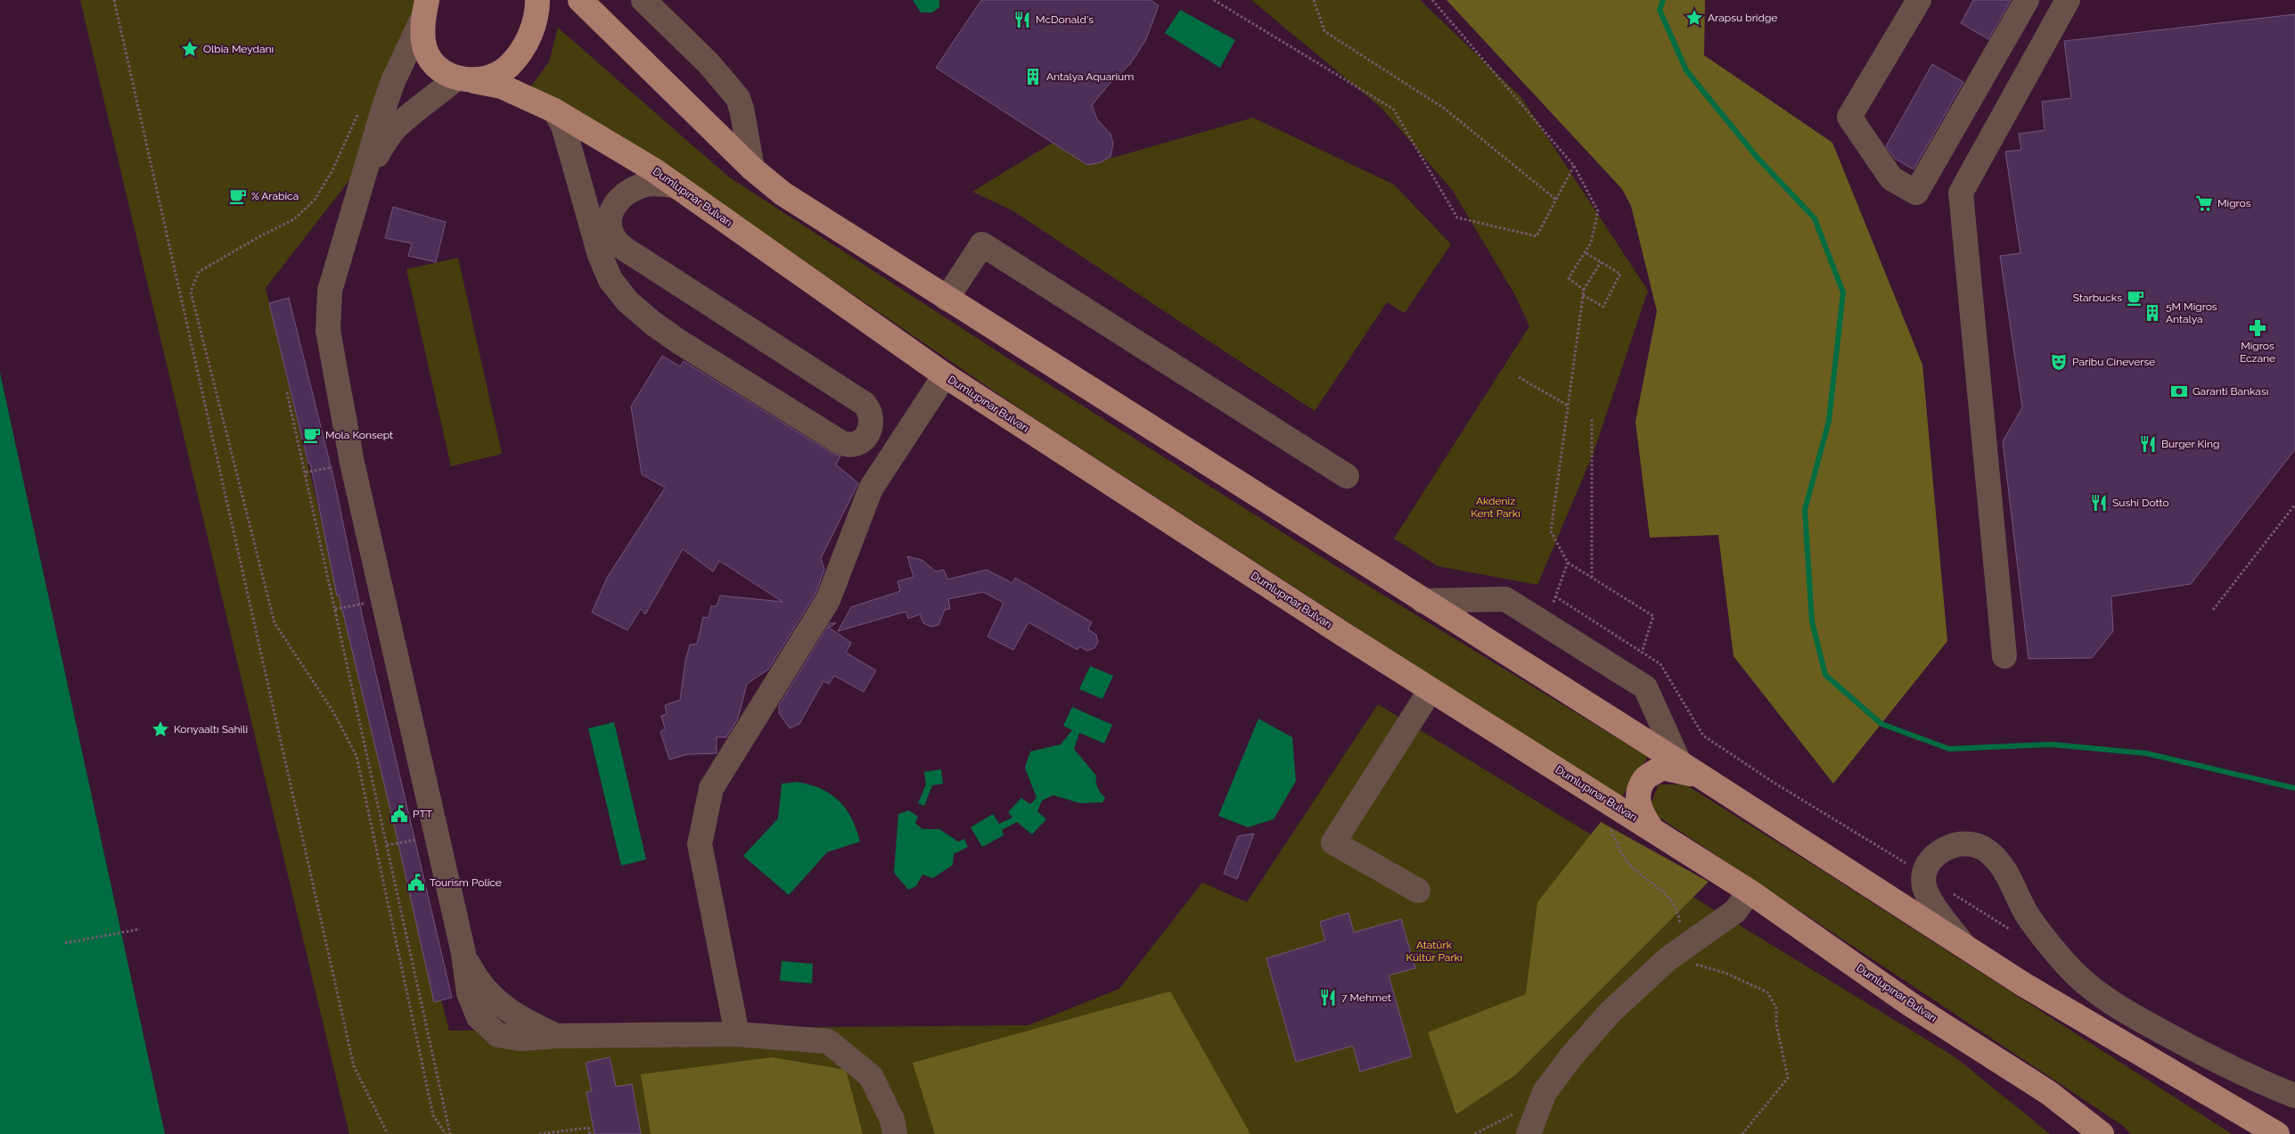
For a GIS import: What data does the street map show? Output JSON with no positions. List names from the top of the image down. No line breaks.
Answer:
{"streets":{"main road":["Dumlupınar Bulvarı"]},"parks":["Akdeniz Kent Parkı","Atatürk Kültür Parkı"],"places":{"place":["Arapsu bridge","Olbia Meydanı","Konyaaltı Sahili"],"restaurant":["McDonald's","Burger King","Sushi Dotto","7 Mehmet"],"building":["Antalya Aquarium","5M Migros Antalya"],"cafe":["% Arabica","Starbucks","Mola Konsept"],"supermarket":["Migros"],"pharmacy":["Migros Eczane"],"theatre":["Paribu Cineverse"],"bank":["Garanti Bankası"],"public building":["PTT","Tourism Police"]}}
